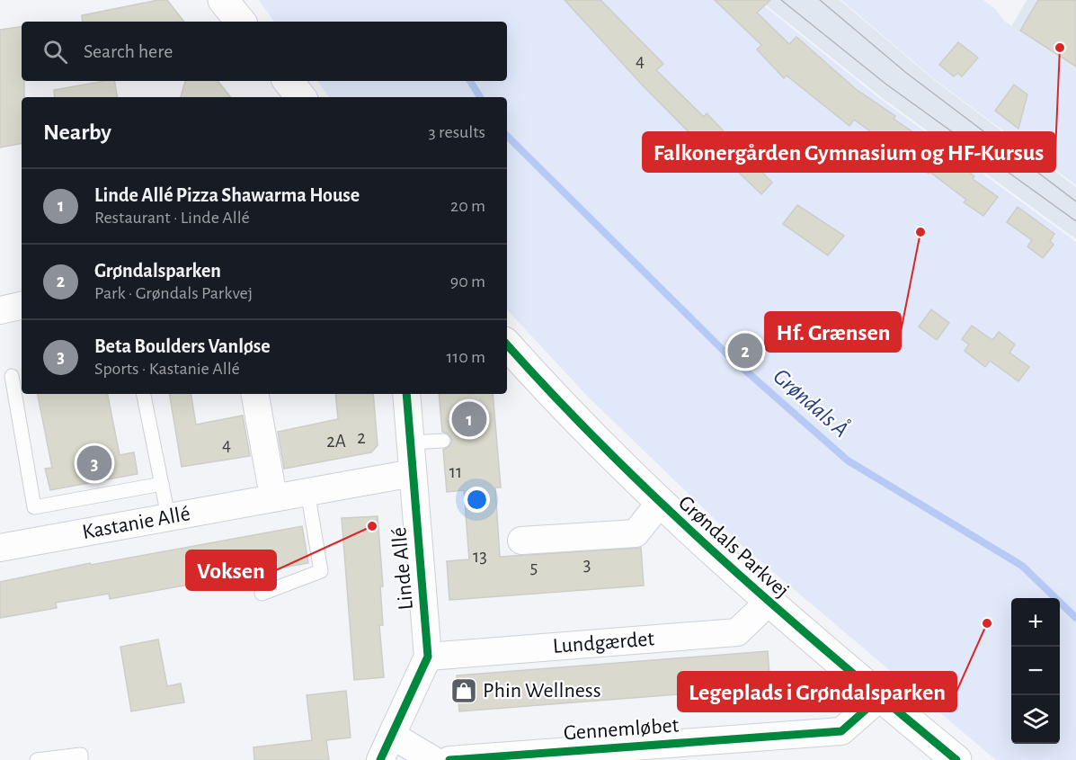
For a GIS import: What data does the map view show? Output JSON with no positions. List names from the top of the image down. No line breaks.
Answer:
{"streets":{"main road":["Grøndals Parkvej"],"street":["Kastanie Allé","Linde Allé","Lundgærdet","Gennemløbet"]},"crossings":[["Kastanie Allé","Linde Allé"],["Grøndals Parkvej","Lundgærdet"],["Grøndals Parkvej","Gennemløbet"],["Linde Allé","Lundgærdet"]],"water":["Grøndals Å"],"places":{"other":["Falkonergården Gymnasium og HF-Kursus","Hf. Grænsen","Voksen","Legeplads i Grøndalsparken"],"shop":["Phin Wellness"]},"house_numbers":["4","2","2A","4","11","13","3","5"],"page":{"search":"Search here","heading":["Nearby","3 results"],"list":[{"mark":"1","name":"Linde Allé Pizza Shawarma House","note":"Restaurant · Linde Allé","value":"20 m"},{"mark":"2","name":"Grøndalsparken","note":"Park · Grøndals Parkvej","value":"90 m"},{"mark":"3","name":"Beta Boulders Vanløse","note":"Sports · Kastanie Allé","value":"110 m"}],"pins":["2","1","3"],"map_buttons":["+","−"]}}
